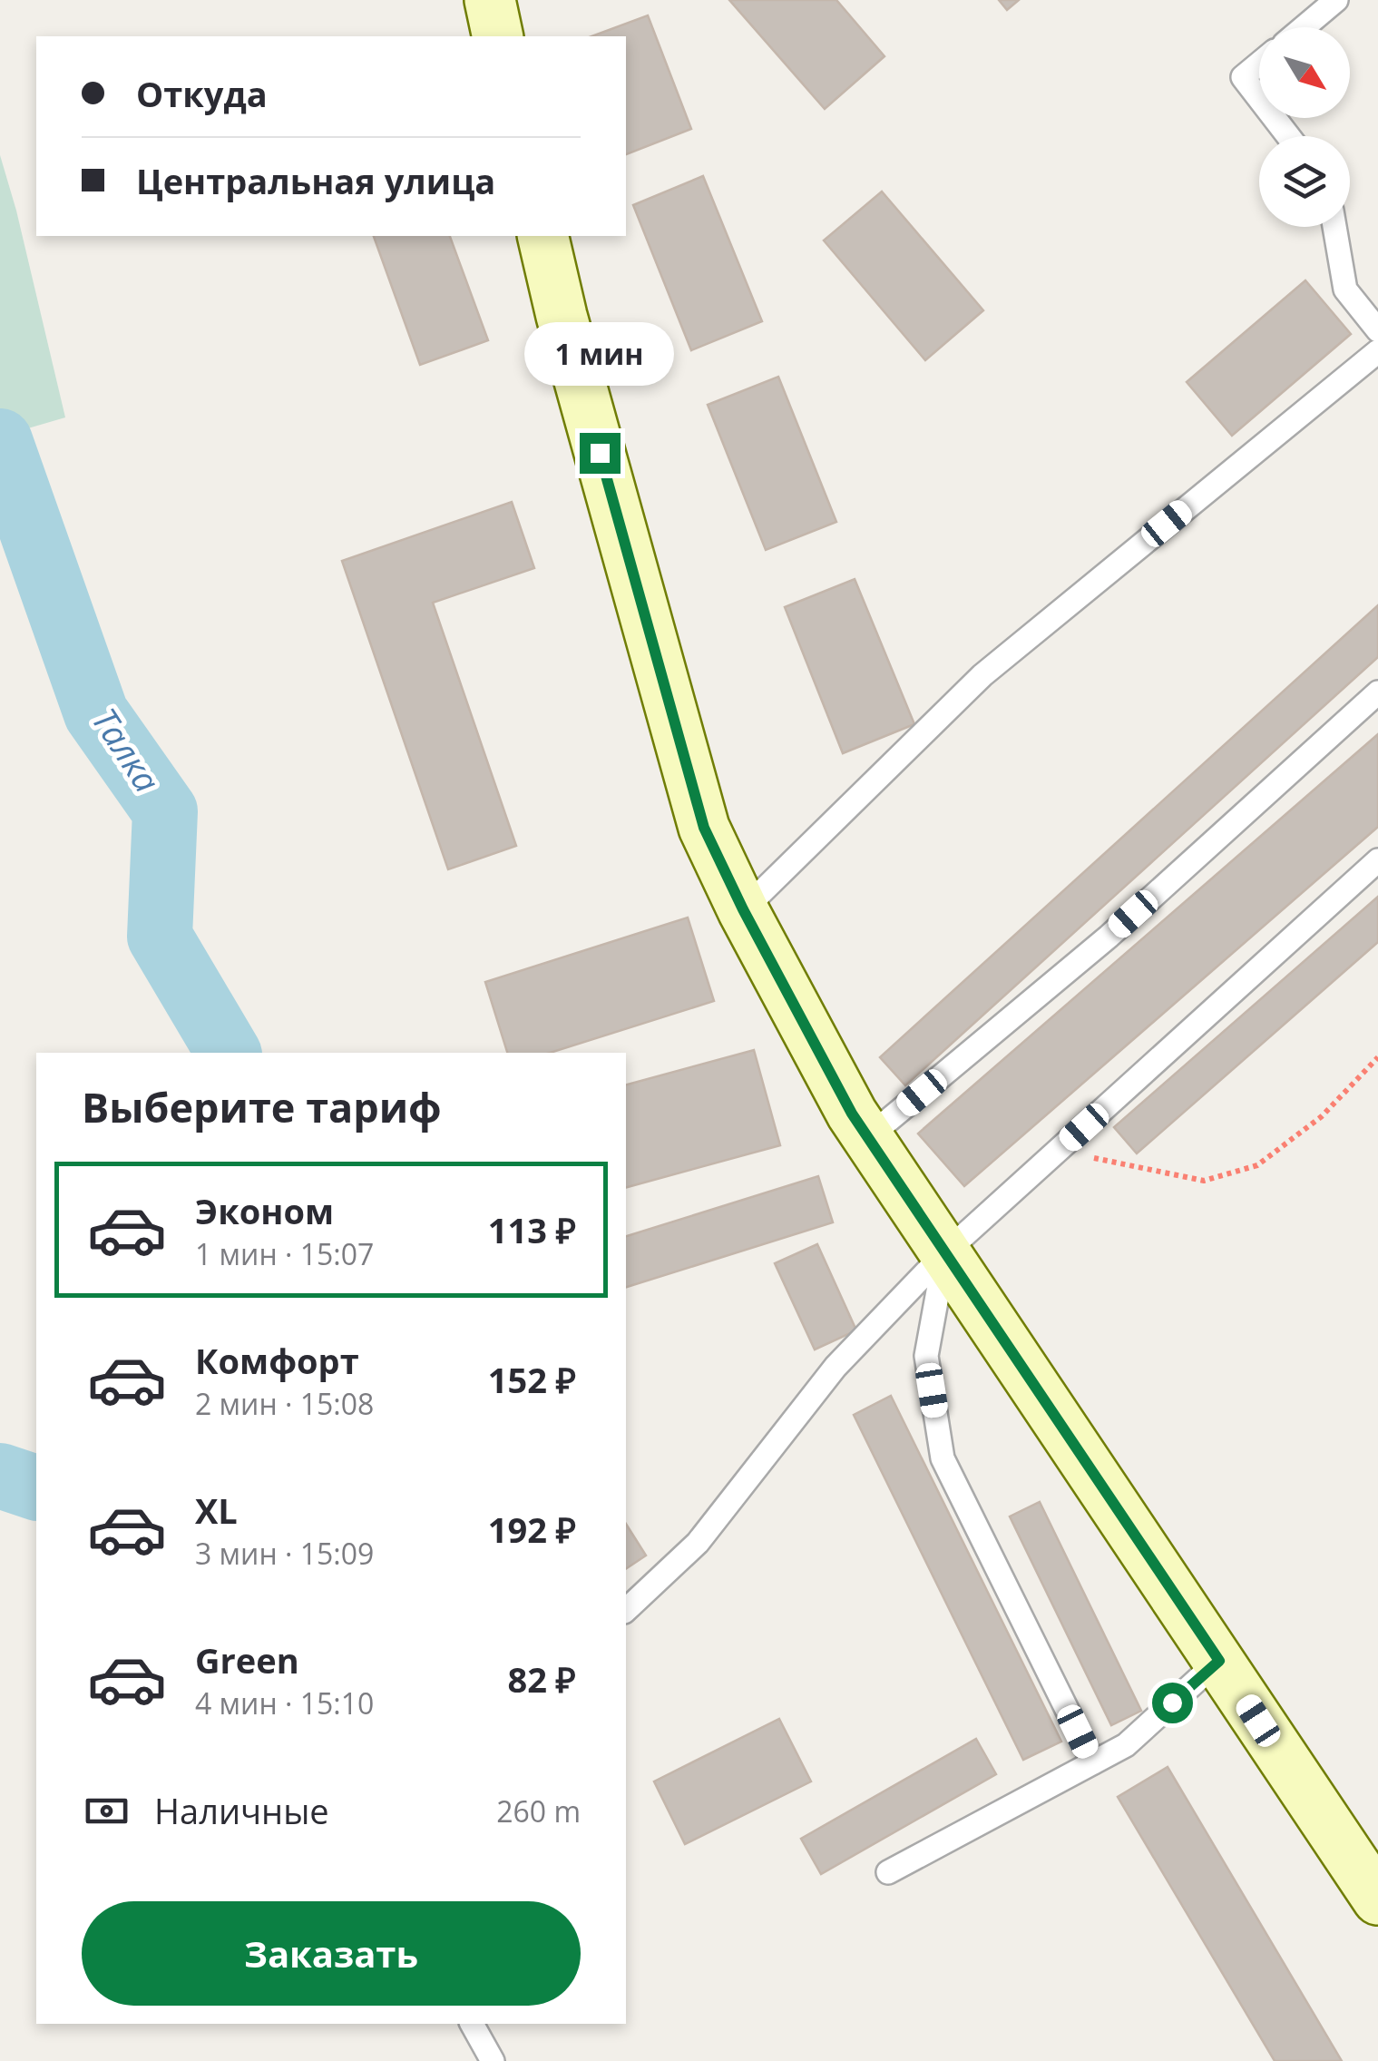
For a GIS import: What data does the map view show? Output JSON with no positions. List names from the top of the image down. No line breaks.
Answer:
{"water":["Талка"],"north":"bottom right","page":{"banner":["Откуда","Центральная улица"],"bubble":"1 мин","heading":"Выберите тариф","list":[{"name":"Эконом","note":"1 мин · 15:07","value":"113 ₽"},{"name":"Комфорт","note":"2 мин · 15:08","value":"152 ₽"},{"name":"XL","note":"3 мин · 15:09","value":"192 ₽"},{"name":"Green","note":"4 мин · 15:10","value":"82 ₽"}],"pay":["Наличные","260 m"],"buttons":"Заказать"}}
